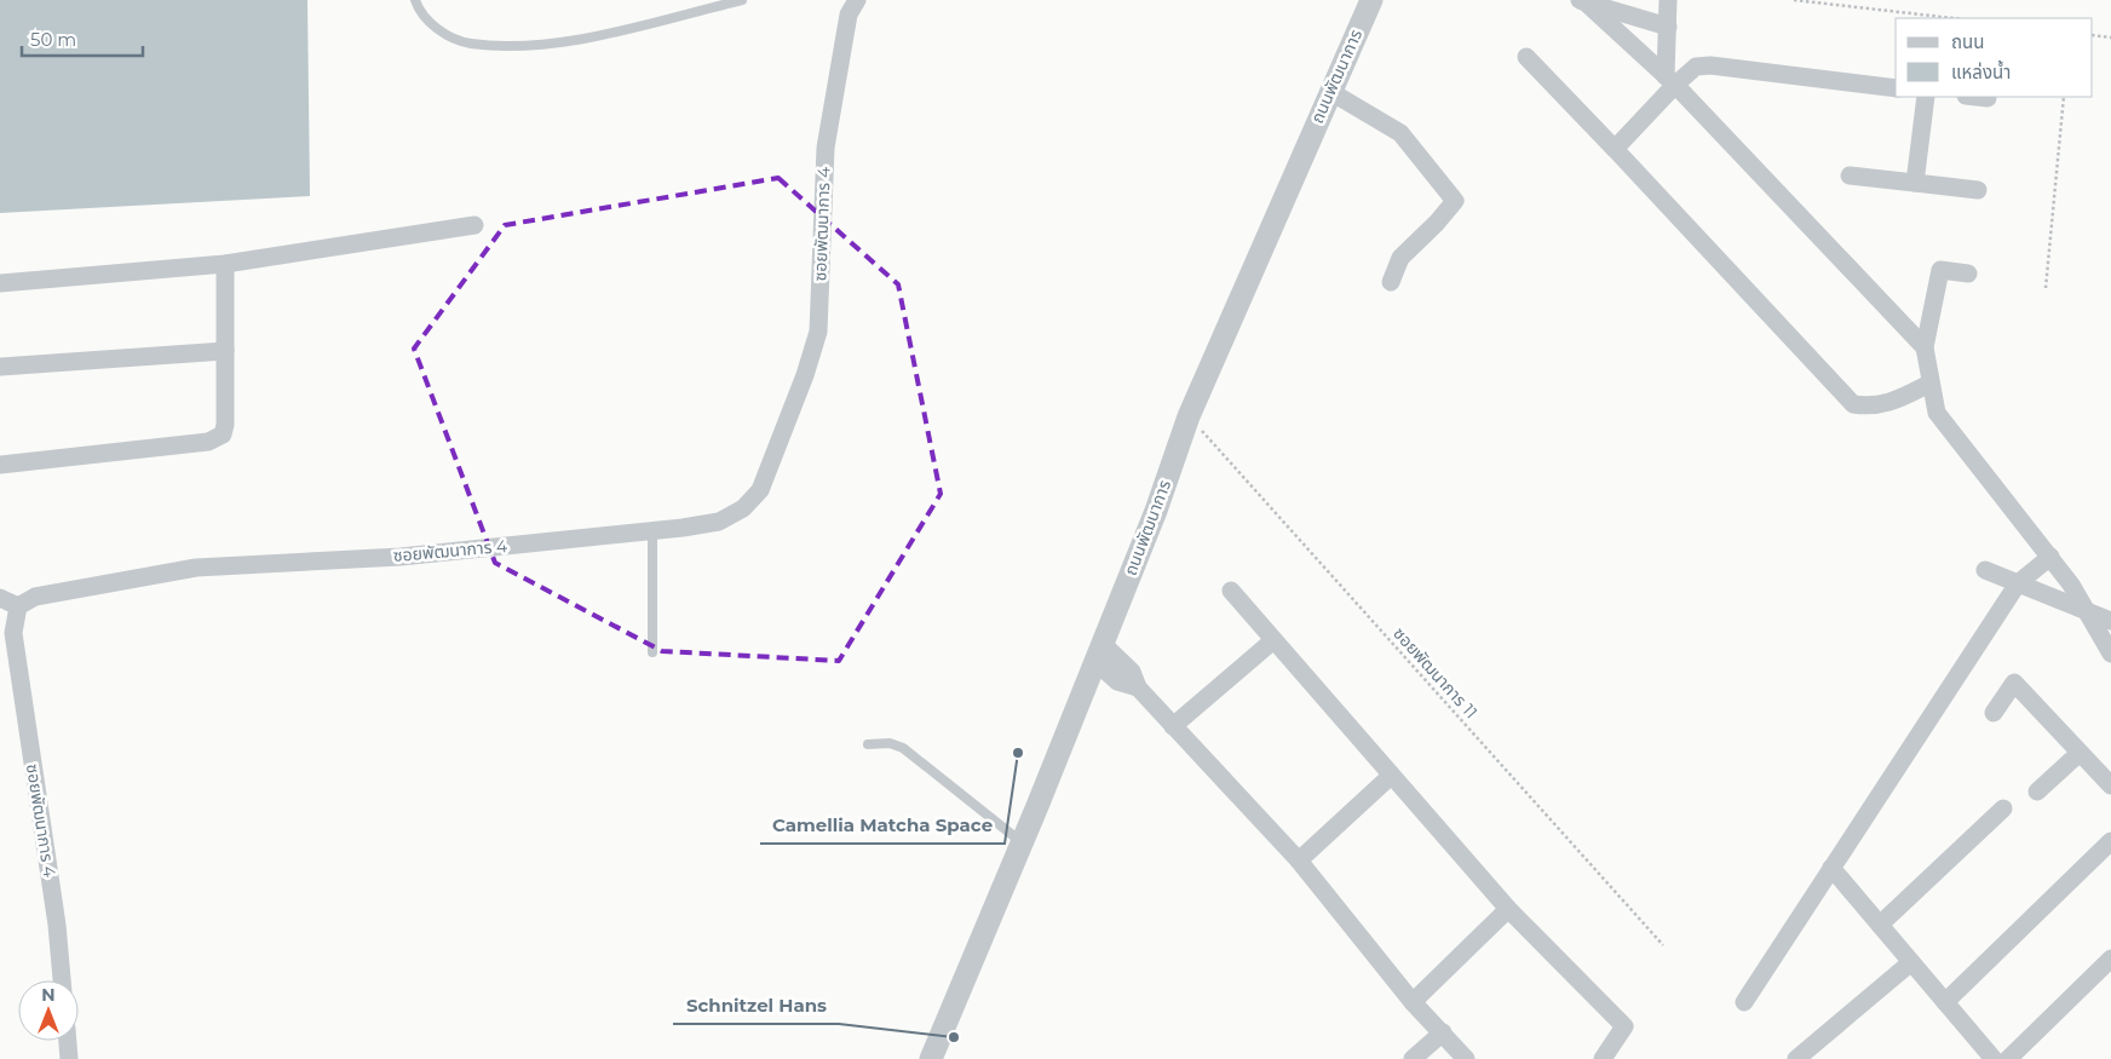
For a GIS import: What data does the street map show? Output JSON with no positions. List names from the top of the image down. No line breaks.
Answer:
{"streets":{"street":["ถนนพัฒนาการ","ซอยพัฒนาการ 4"],"path":["ซอยพัฒนาการ 11"]},"crossings":[["ถนนพัฒนาการ","ซอยพัฒนาการ 11"]],"places":["Camellia Matcha Space","Schnitzel Hans"],"legend":["ถนน","แหล่งน้ำ"],"scale_bar":"50 m","north":"top"}
